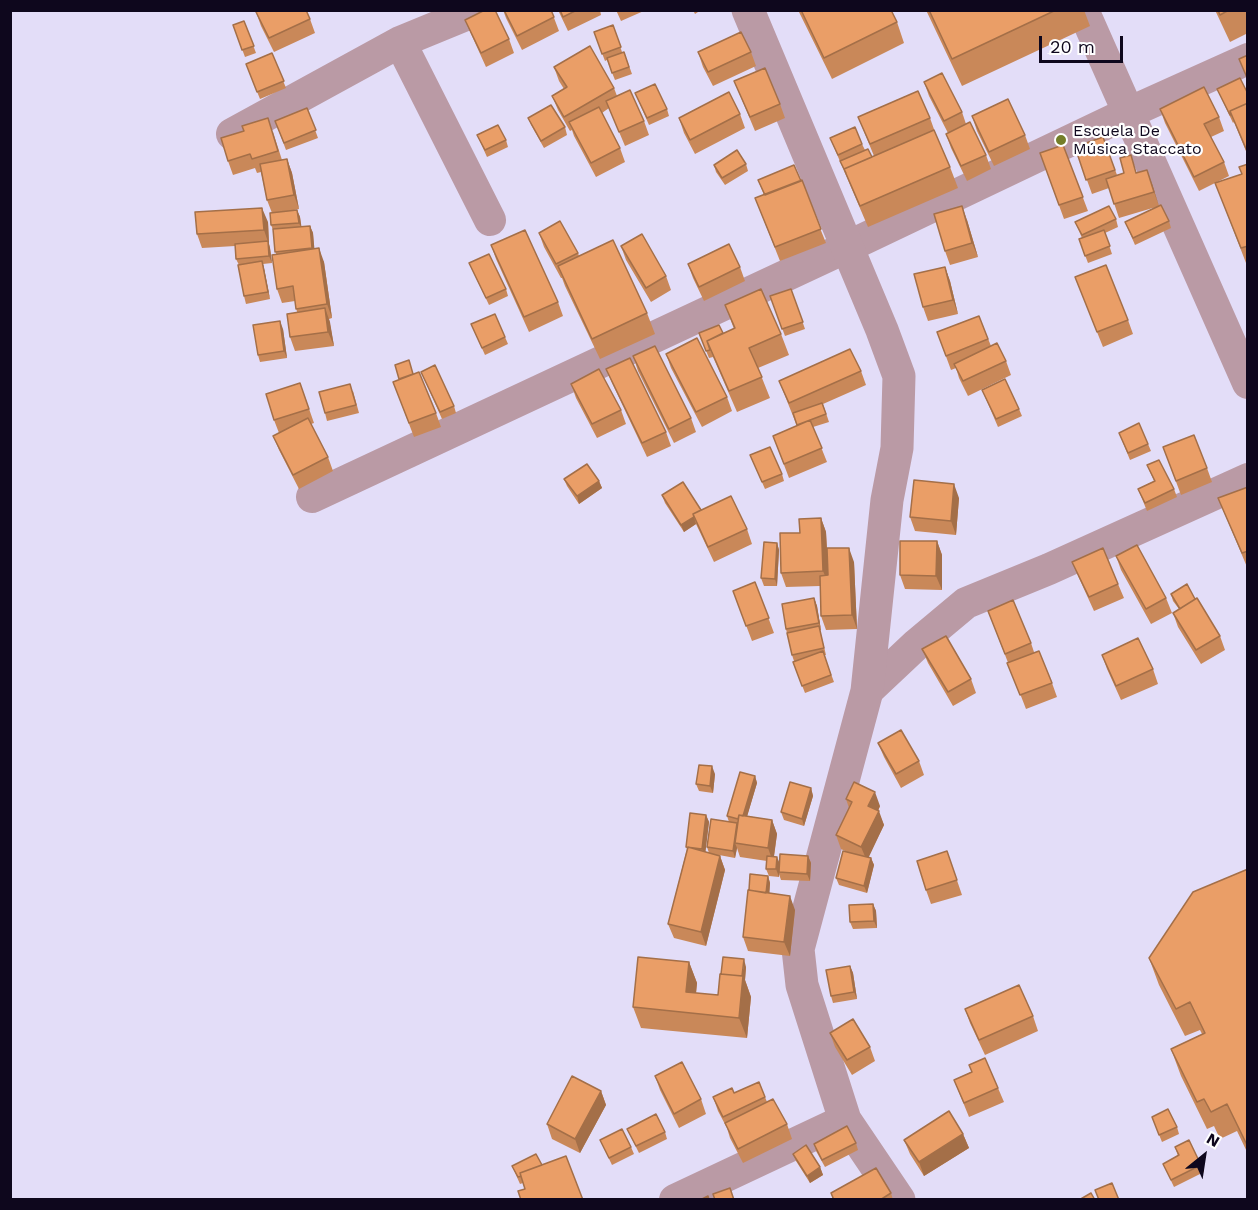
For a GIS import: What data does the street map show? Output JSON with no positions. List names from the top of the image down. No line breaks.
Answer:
{"places":["Escuela De Música Staccato"],"scale_bar":"20 m","north":"top right"}
